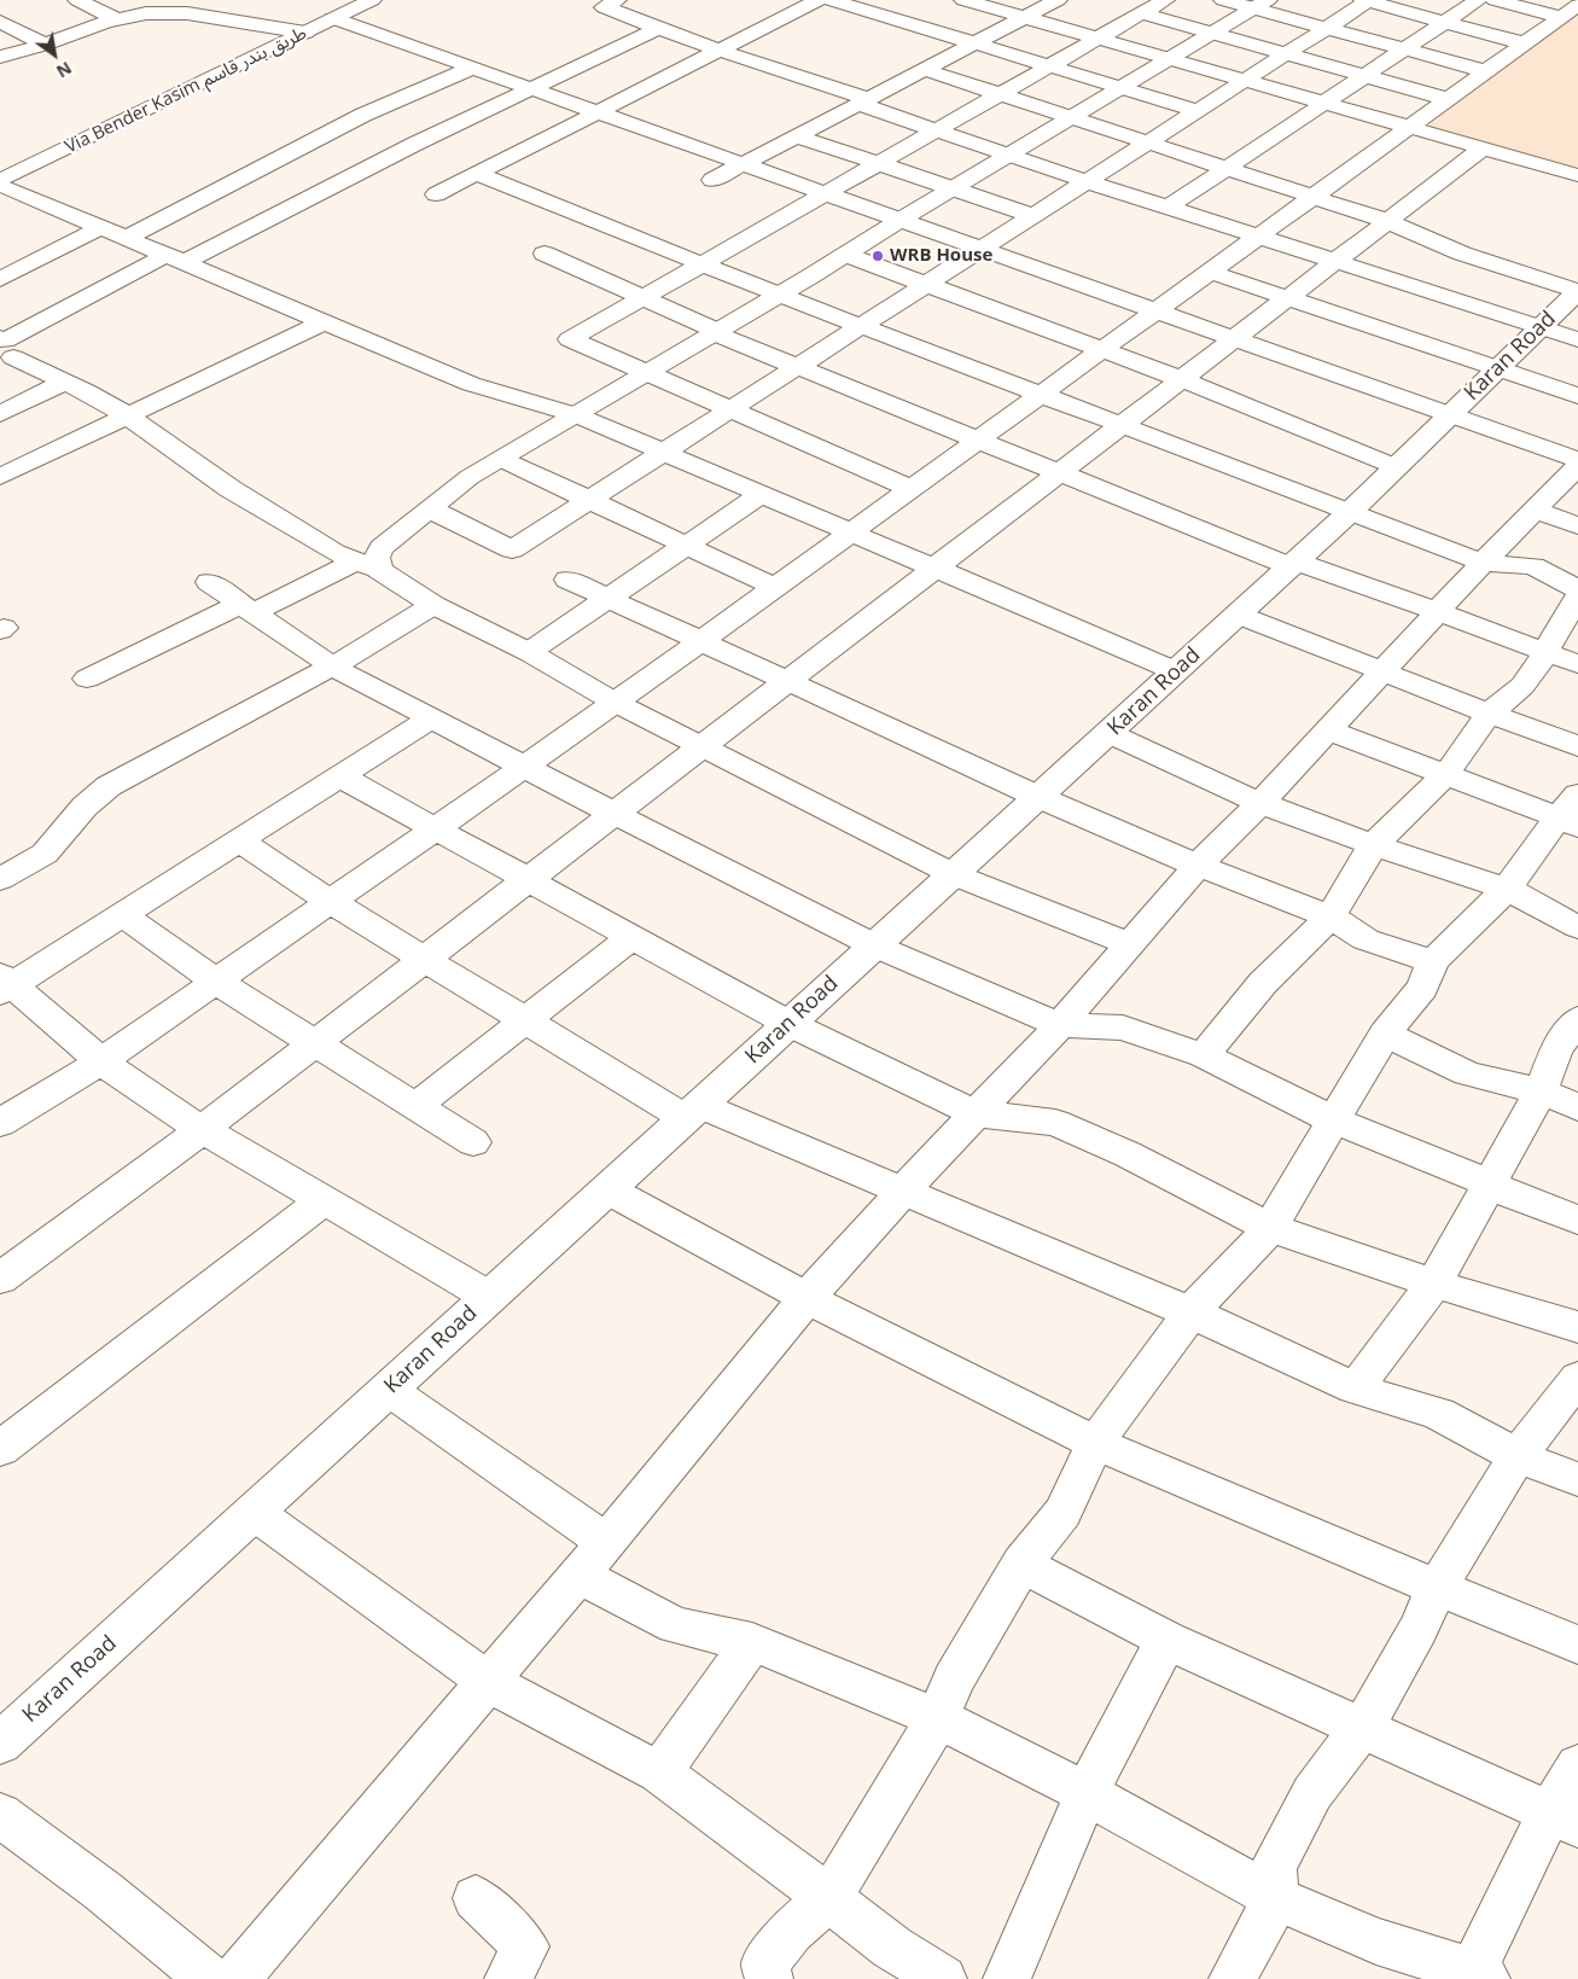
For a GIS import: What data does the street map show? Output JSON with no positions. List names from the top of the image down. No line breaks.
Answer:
{"streets":{"street":["Via Bender Kasim طريق بندر قاسم","Karan Road"]},"places":["WRB House"],"north":"bottom right"}
